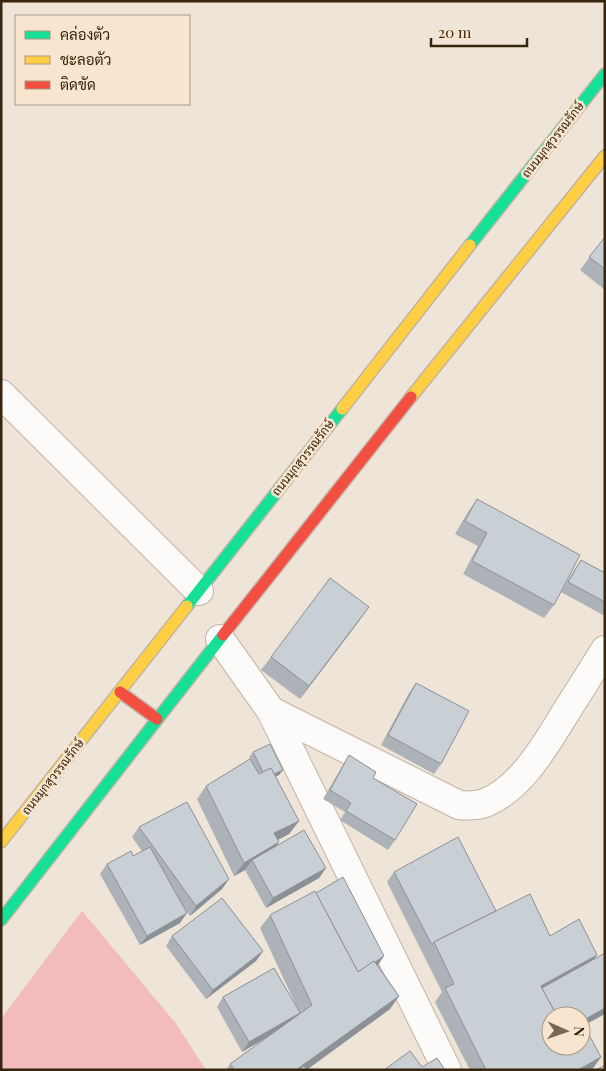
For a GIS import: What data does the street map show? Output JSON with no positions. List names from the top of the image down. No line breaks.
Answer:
{"streets":{"main road":["ถนนมุกสุวรรณรักษ์"]},"legend":["คล่องตัว","ชะลอตัว","ติดขัด"],"scale_bar":"20 m","north":"right"}
